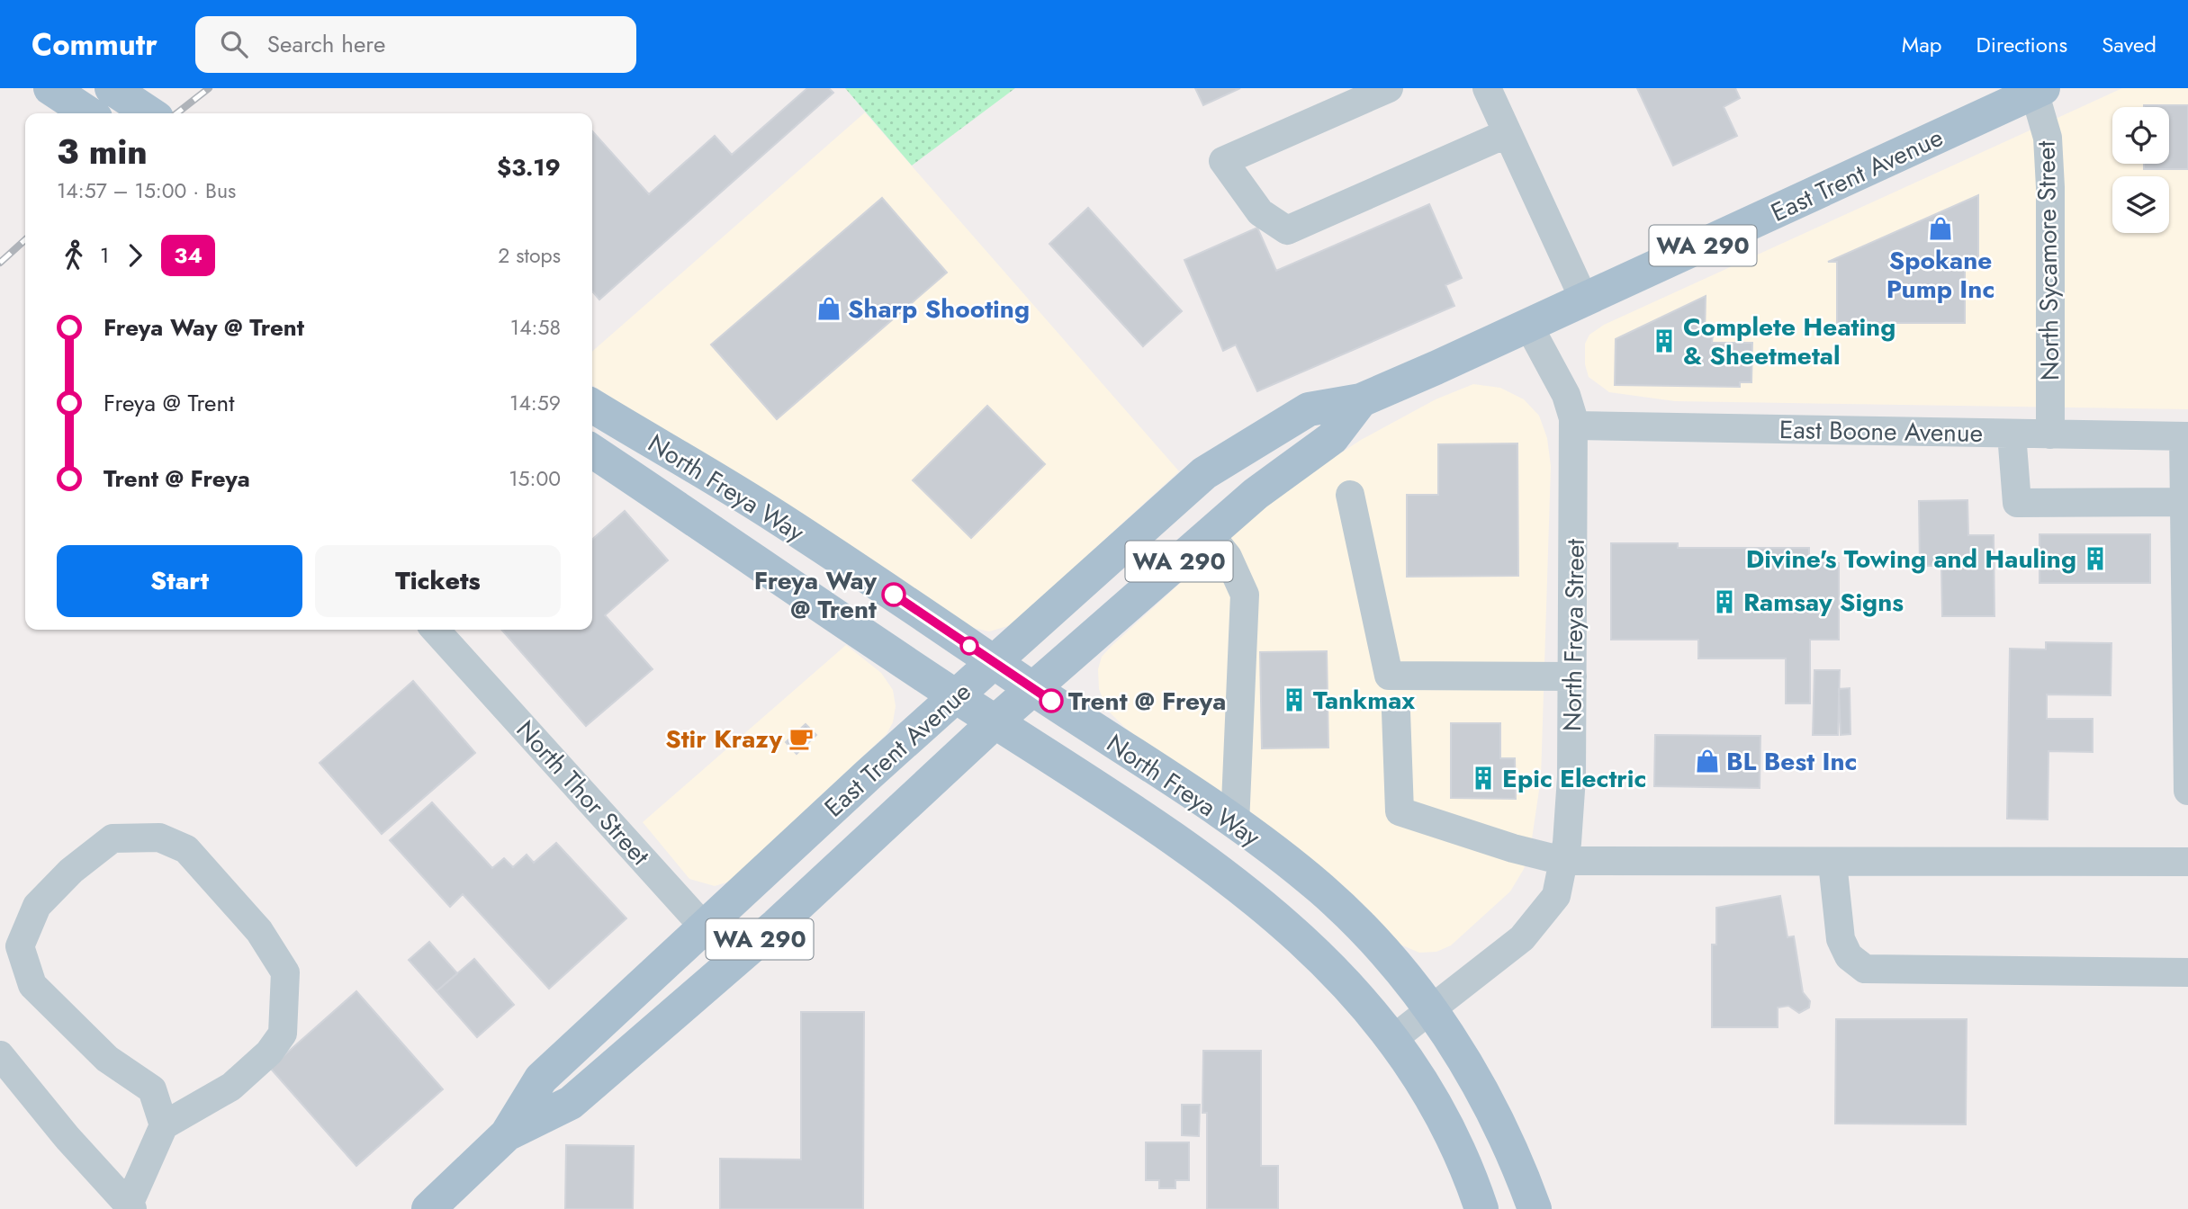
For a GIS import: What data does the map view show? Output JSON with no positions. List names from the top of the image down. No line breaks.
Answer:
{"streets":{"main road":["East Trent Avenue","WA 290","North Freya Way"],"street":["North Sycamore Street","East Boone Avenue","North Freya Street","North Thor Street"]},"crossings":[["East Trent Avenue","North Sycamore Street"],["East Trent Avenue","North Freya Way"],["East Trent Avenue","North Freya Street"],["East Trent Avenue","North Thor Street"],["North Sycamore Street","East Boone Avenue"],["East Boone Avenue","North Freya Street"],["North Freya Way","North Freya Street"]],"places":{"shop":["Spokane Pump Inc","Sharp Shooting","BL Best Inc"],"building":["Complete Heating & Sheetmetal","Divine's Towing and Hauling","Ramsay Signs","Tankmax","Epic Electric"],"other":["Freya Way @ Trent","Trent @ Freya"],"cafe":["Stir Krazy"]},"lines":["bus line 34"],"page":{"header":"Commutr","search":"Search here","nav":["Map","Directions","Saved"],"heading":["3 min","14:57 – 15:00 · Bus","$3.19"],"legs":["1","34","2 stops"],"list":[{"name":"Freya Way @ Trent","value":"14:58"},{"name":"Freya @ Trent","value":"14:59"},{"name":"Trent @ Freya","value":"15:00"}],"buttons":["Start","Tickets"]}}
